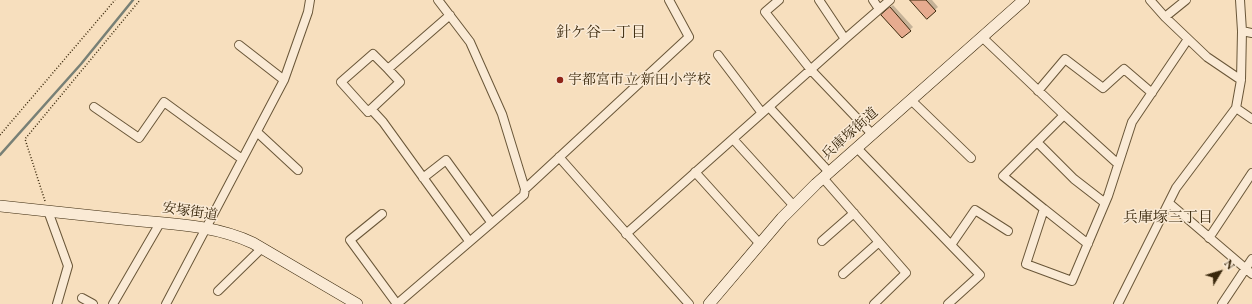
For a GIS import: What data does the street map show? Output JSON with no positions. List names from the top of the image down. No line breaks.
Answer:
{"streets":{"street":["兵庫塚街道","安塚街道"]},"districts":["針ケ谷一丁目","兵庫塚三丁目"],"places":["宇都宮市立 新田小学校"],"north":"top right"}
